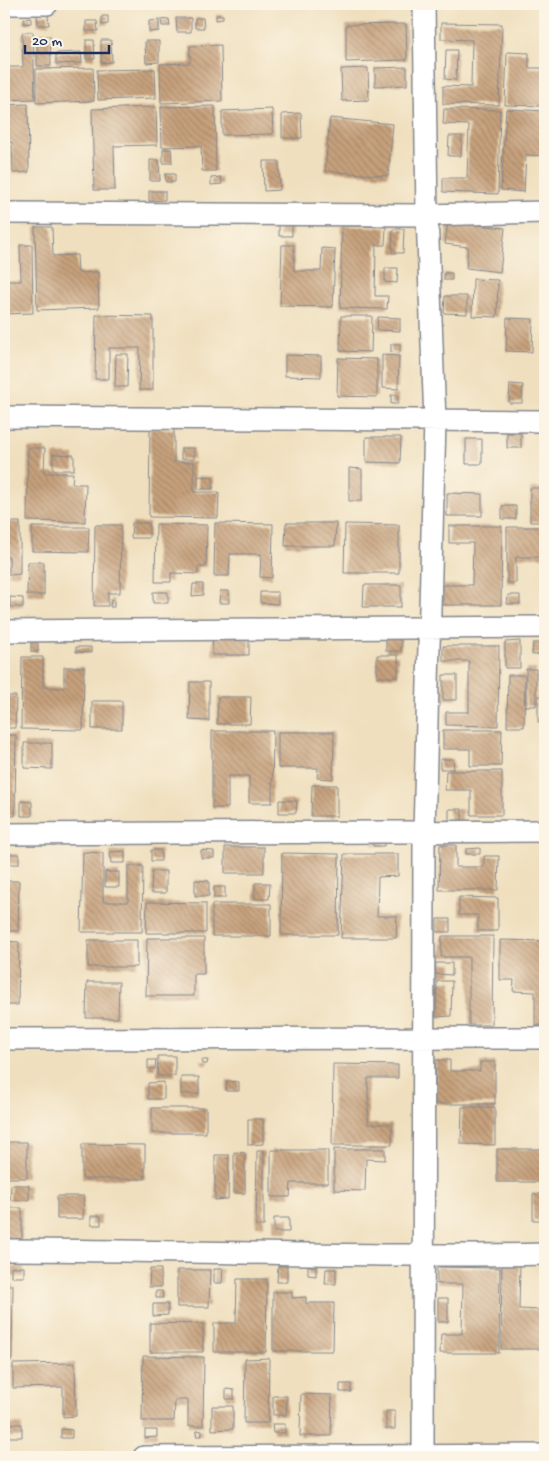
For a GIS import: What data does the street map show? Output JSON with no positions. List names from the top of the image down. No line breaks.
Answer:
{"scale_bar":"20 m"}
